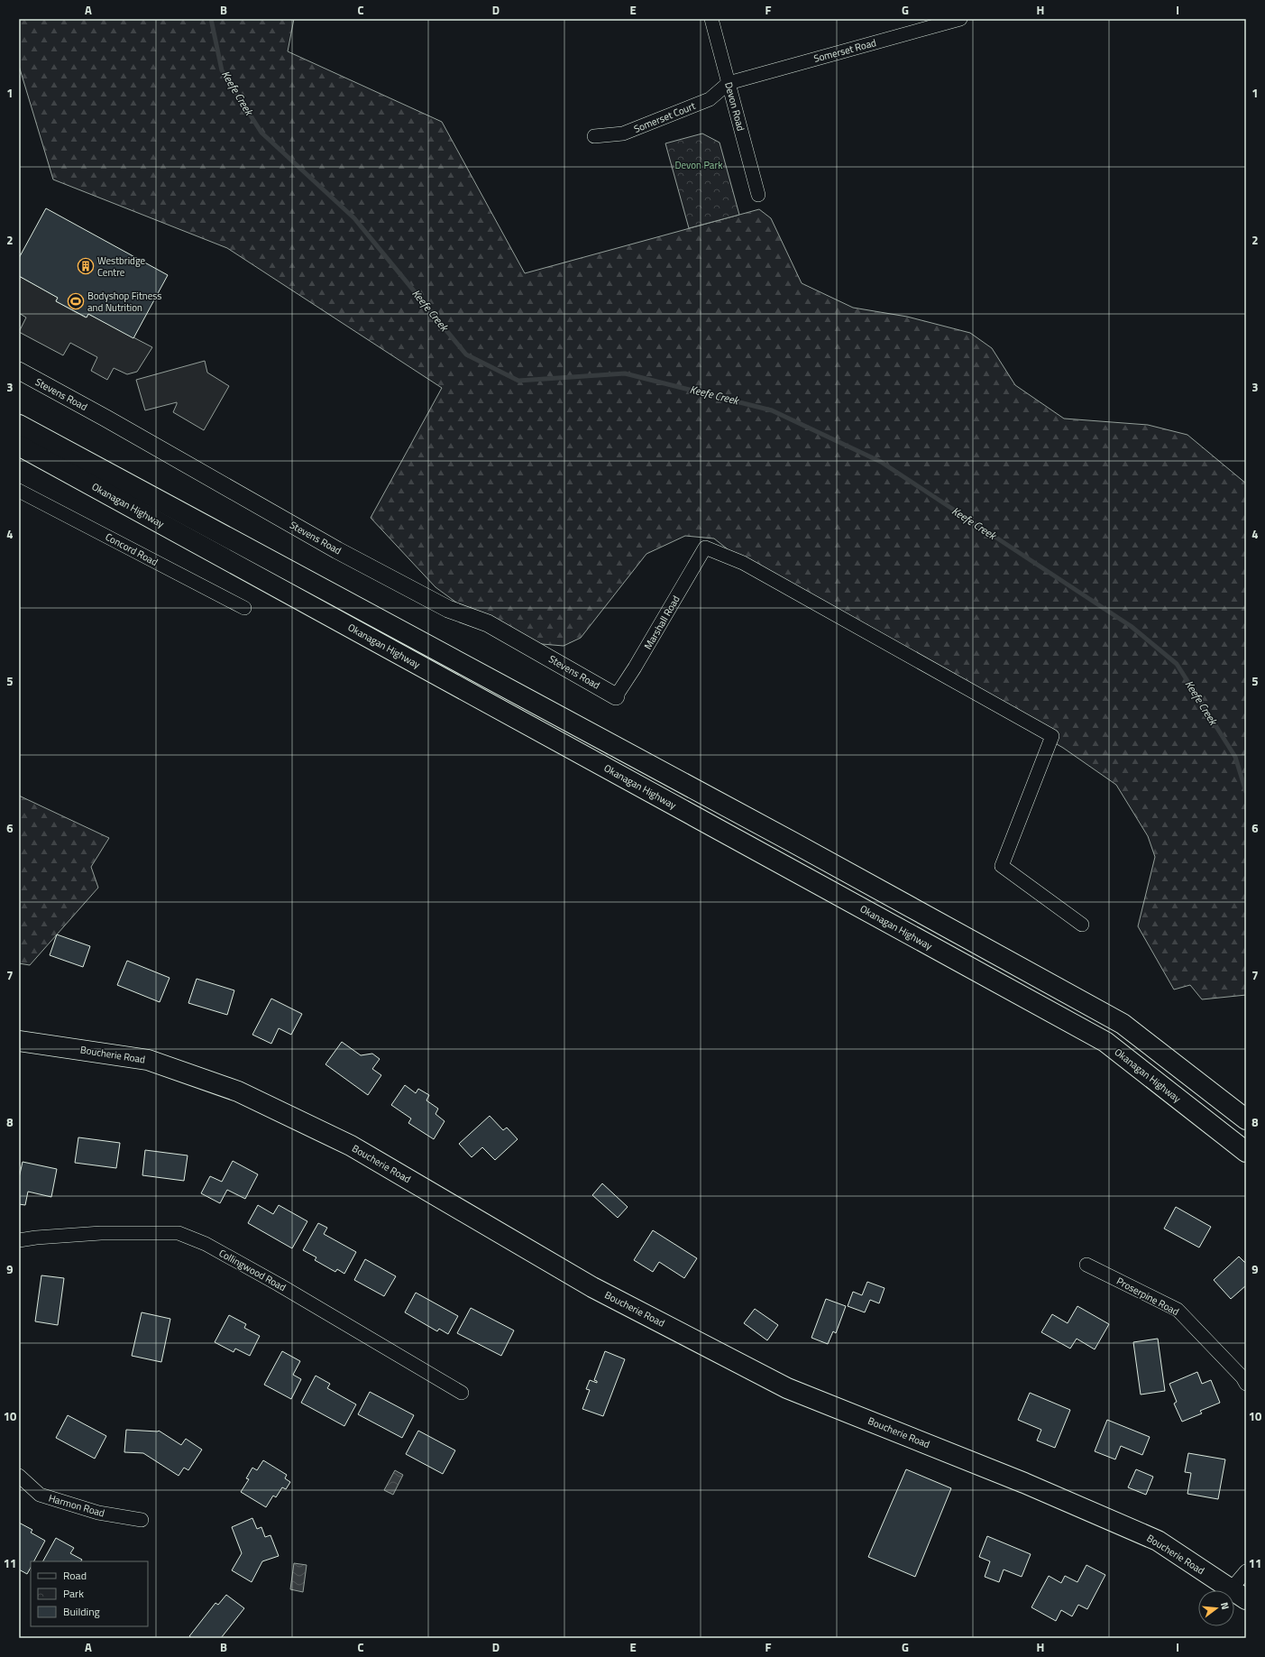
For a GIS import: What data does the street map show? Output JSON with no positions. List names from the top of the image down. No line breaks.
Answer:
{"streets":{"main road":["Okanagan Highway","Boucherie Road"],"street":["Somerset Road","Devon Road","Somerset Court","Stevens Road","Concord Road","Marshall Road","Collingwood Road","Proserpine Road","Harmon Road"]},"crossings":[["Somerset Road","Devon Road"],["Somerset Road","Somerset Court"],["Devon Road","Somerset Court"],["Stevens Road","Marshall Road"]],"water":["Keefe Creek"],"parks":["Devon Park"],"places":{"building":["Westbridge Centre"],"sports":["Bodyshop Fitness and Nutrition"]},"legend":["Road","Park","Building"],"north":"right","grid":{"columns":["A","B","C","D","E","F","G","H","I"],"rows":["1","2","3","4","5","6","7","8","9","10","11"]}}
